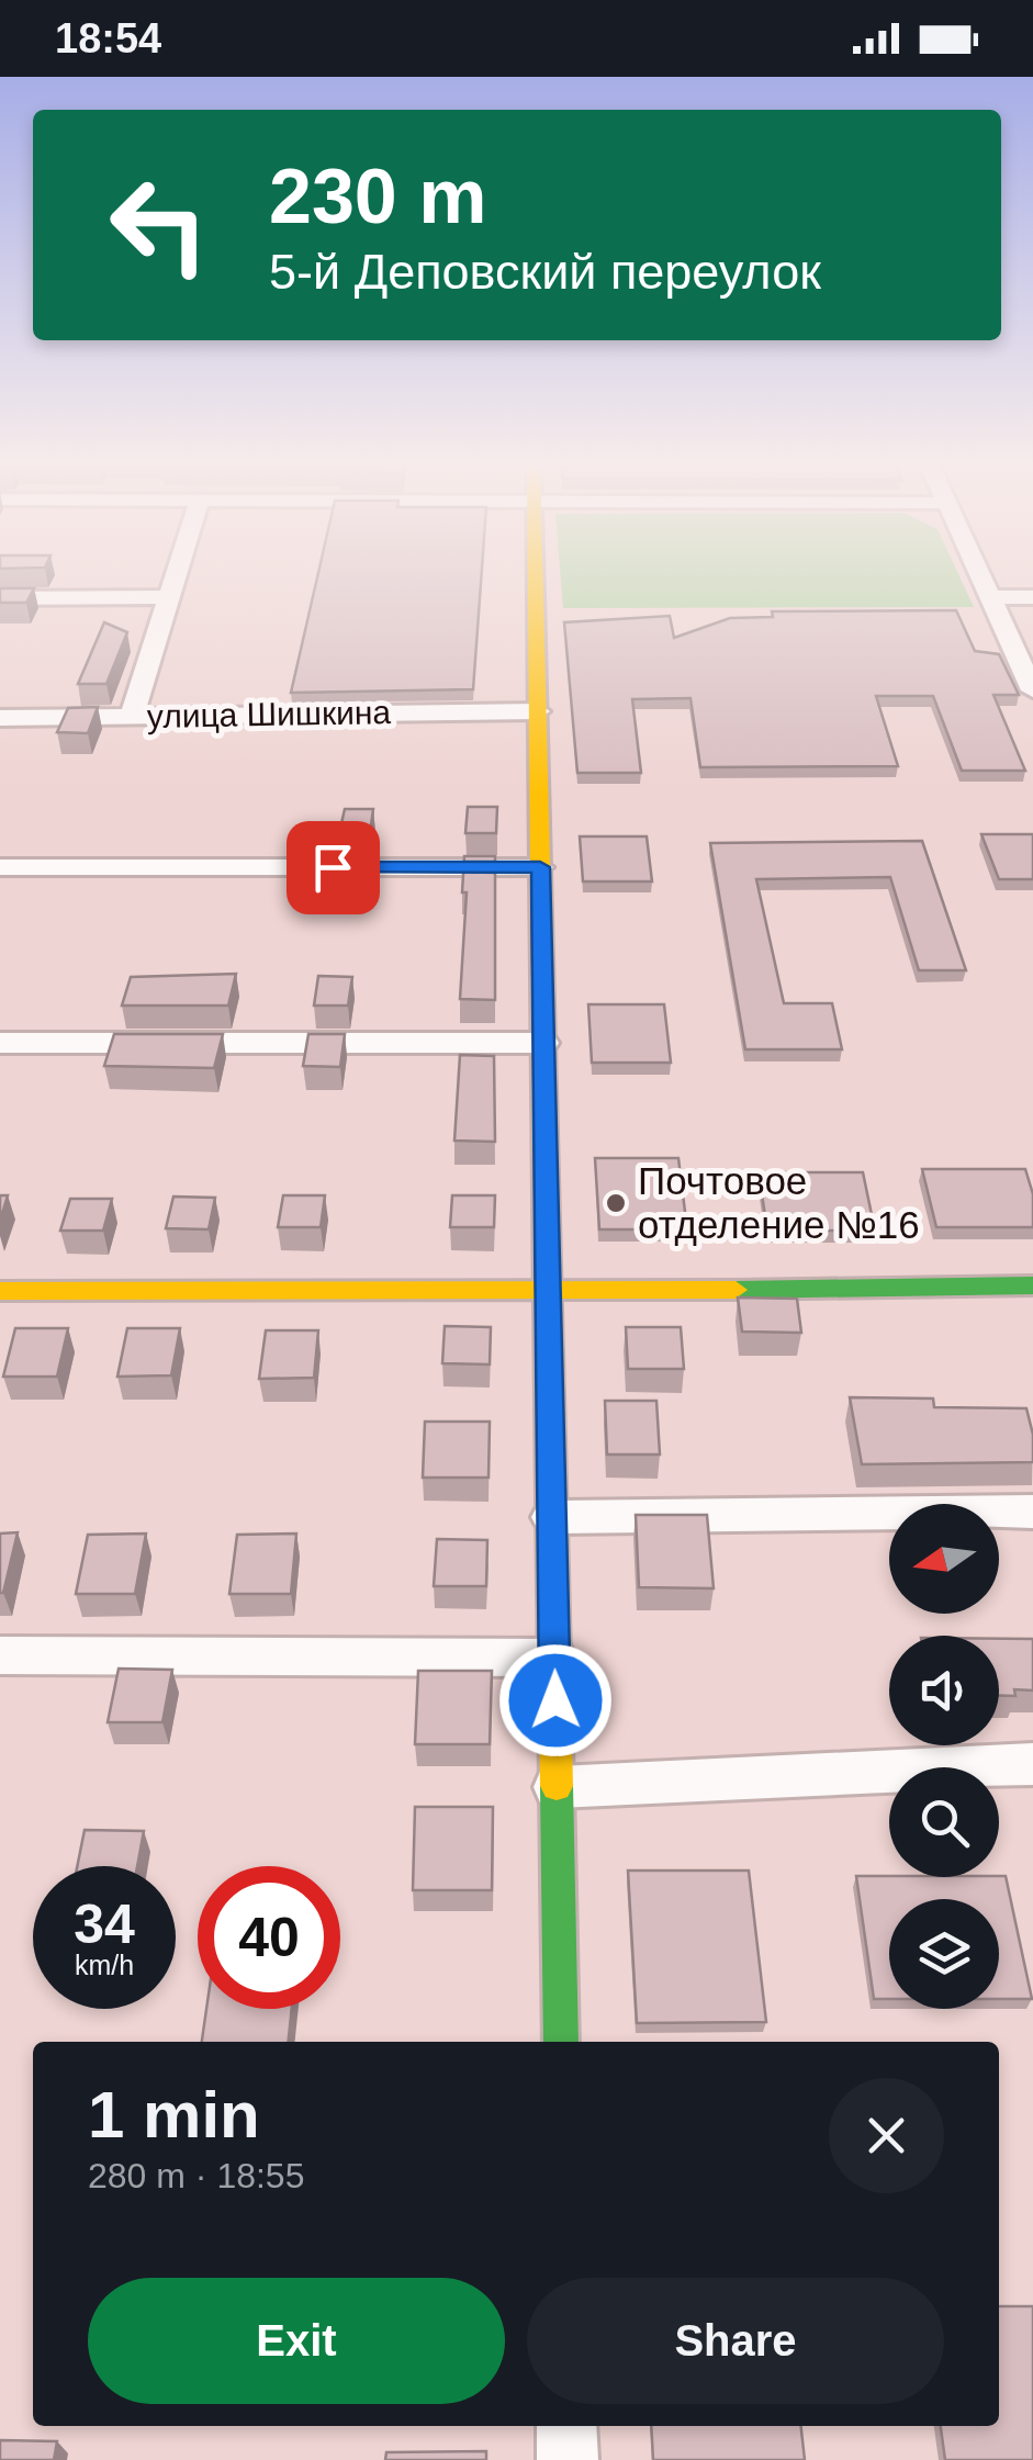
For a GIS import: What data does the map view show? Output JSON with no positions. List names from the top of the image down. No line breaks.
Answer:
{"streets":{"street":["улица Шишкина"]},"places":["Почтовое отделение №16"],"north":"left","page":{"status":"18:54","turn":["230 m","5-й Деповский переулок"],"speed":"34 km/h","limit":"40","heading":["1 min","280 m · 18:55"],"buttons":["Exit","Share"]}}
